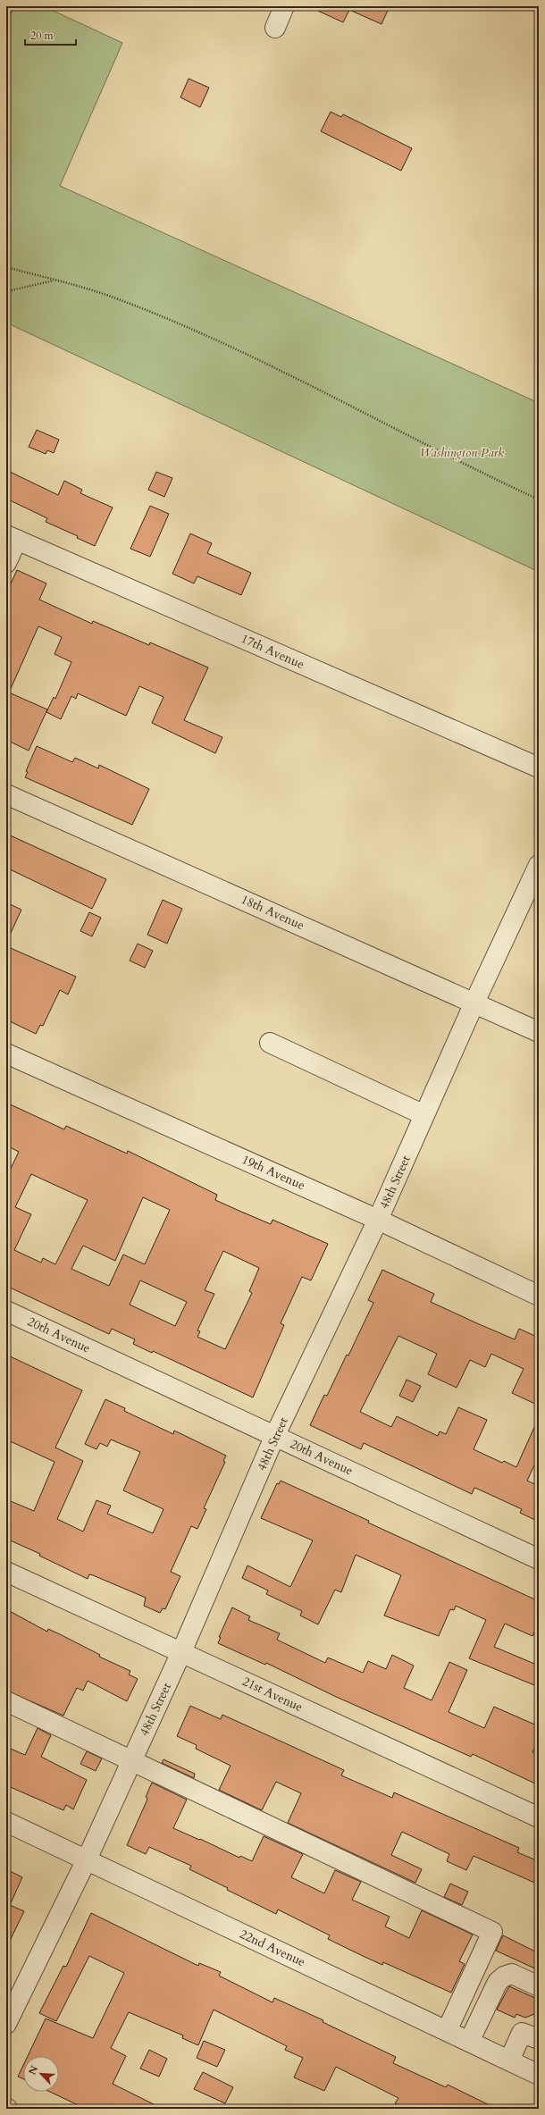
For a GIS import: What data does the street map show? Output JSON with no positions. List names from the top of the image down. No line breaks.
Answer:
{"streets":{"street":["17th Avenue","18th Avenue","19th Avenue","48th Street","20th Avenue","21st Avenue","22nd Avenue"]},"crossings":[["18th Avenue","48th Street"],["19th Avenue","48th Street"],["48th Street","20th Avenue"],["48th Street","21st Avenue"],["48th Street","22nd Avenue"]],"parks":["Washington Park"],"scale_bar":"20 m","north":"top left"}
